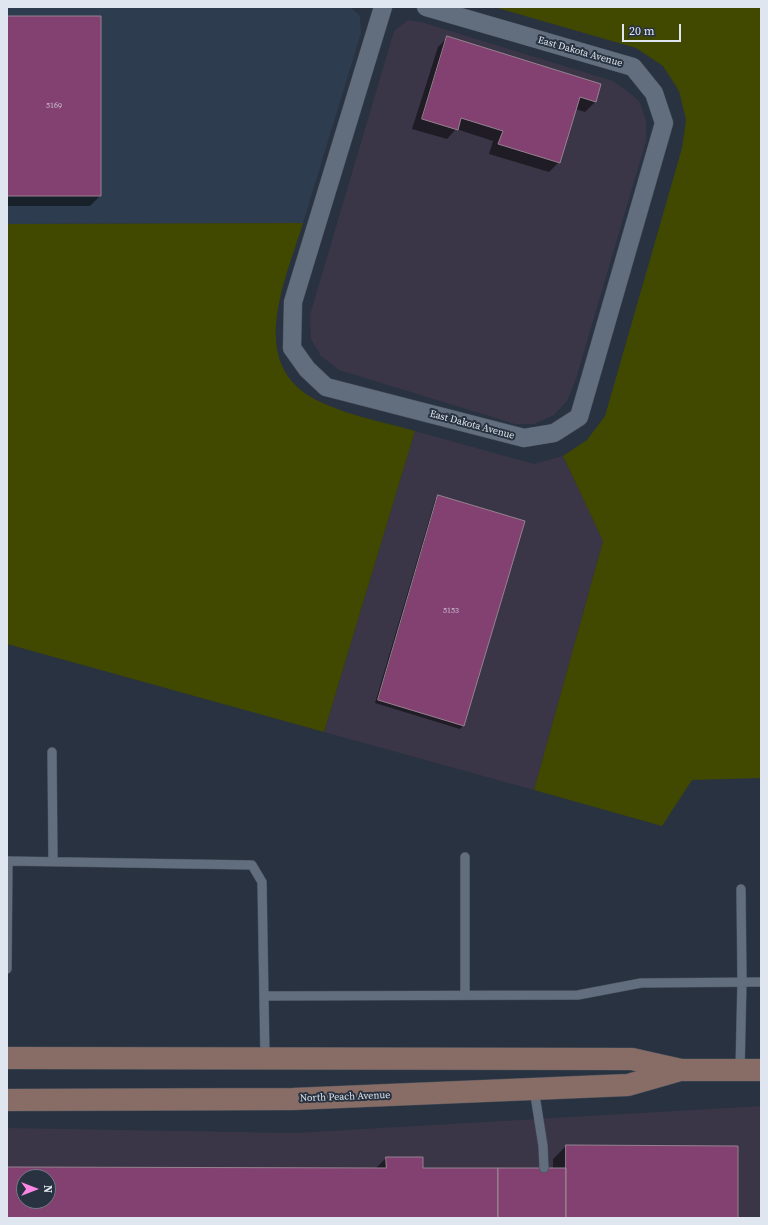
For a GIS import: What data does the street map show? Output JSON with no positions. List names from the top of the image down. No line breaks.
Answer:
{"streets":{"main road":["North Peach Avenue"],"street":["East Dakota Avenue"]},"house_numbers":["5169","5153"],"scale_bar":"20 m","north":"right"}
